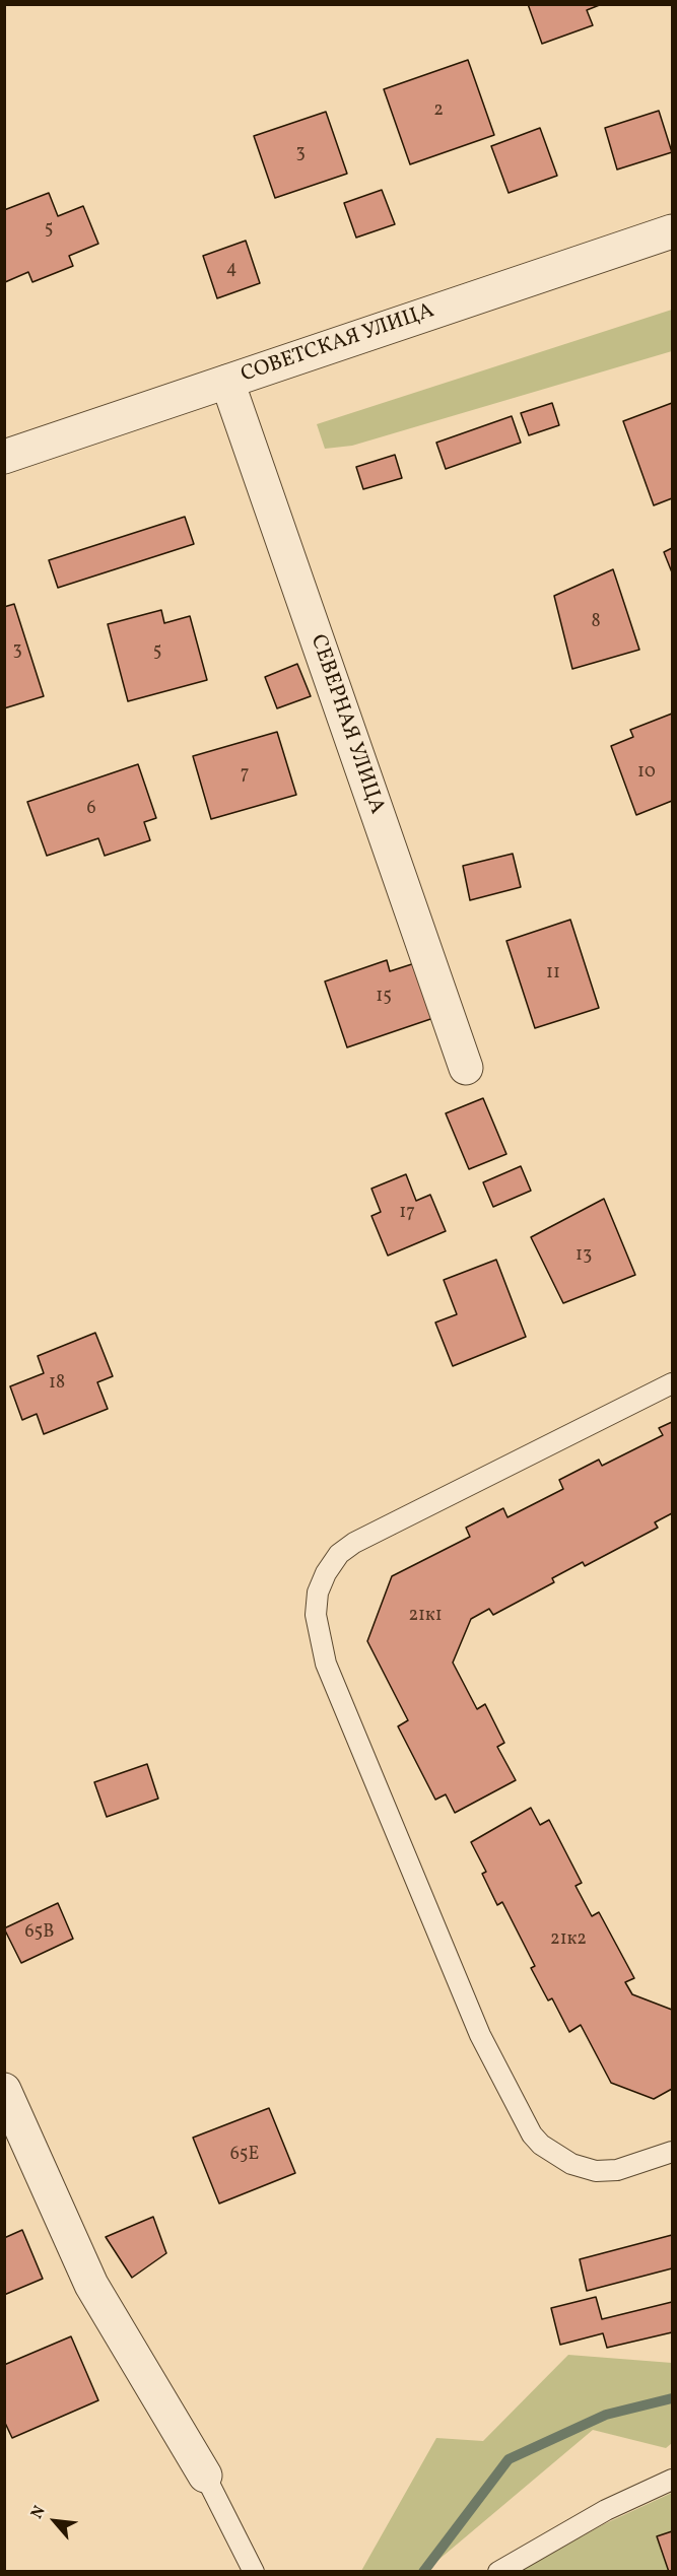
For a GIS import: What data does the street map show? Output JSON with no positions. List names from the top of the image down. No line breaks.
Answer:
{"streets":{"street":["СОВЕТСКАЯ УЛИЦА","СЕВЕРНАЯ УЛИЦА"]},"crossings":[["СОВЕТСКАЯ УЛИЦА","СЕВЕРНАЯ УЛИЦА"]],"house_numbers":["2","3","5","4","8","3","5","10","7","6","11","15","17","13","18","21к1","65В","21к2","65Е"],"north":"top left"}
